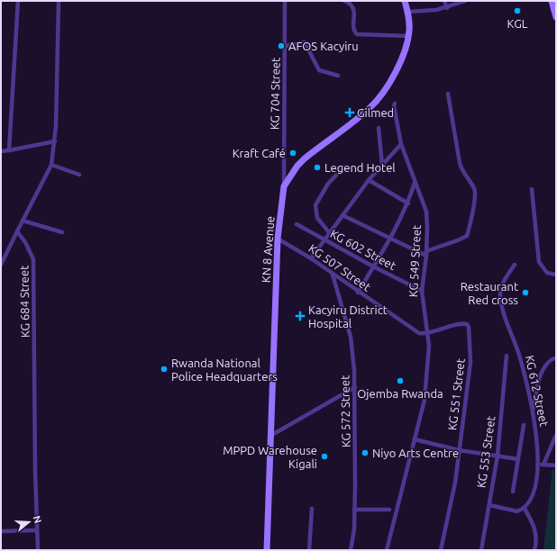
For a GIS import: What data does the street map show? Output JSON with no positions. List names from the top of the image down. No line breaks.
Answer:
{"streets":{"main road":["KN 8 Avenue"],"street":["KG 704 Street","KG 602 Street","KG 549 Street","KG 507 Street","KG 684 Street","KG 612 Street","KG 551 Street","KG 572 Street","KG 553 Street"]},"crossings":[["KG 704 Street","KN 8 Avenue"],["KN 8 Avenue","KG 507 Street"],["KG 602 Street","KG 549 Street"],["KG 549 Street","KG 507 Street"],["KG 549 Street","KG 551 Street"],["KG 507 Street","KG 551 Street"],["KG 507 Street","KG 572 Street"]],"places":{"other":["KGL","AFOS Kacyiru","Kraft Café","Legend Hotel","Restaurant Red cross","Rwanda National Police Headquarters","Ojemba Rwanda","Niyo Arts Centre","MPPD Warehouse Kigali"],"health":["Gilmed","Kacyiru District Hospital"]},"north":"right"}
